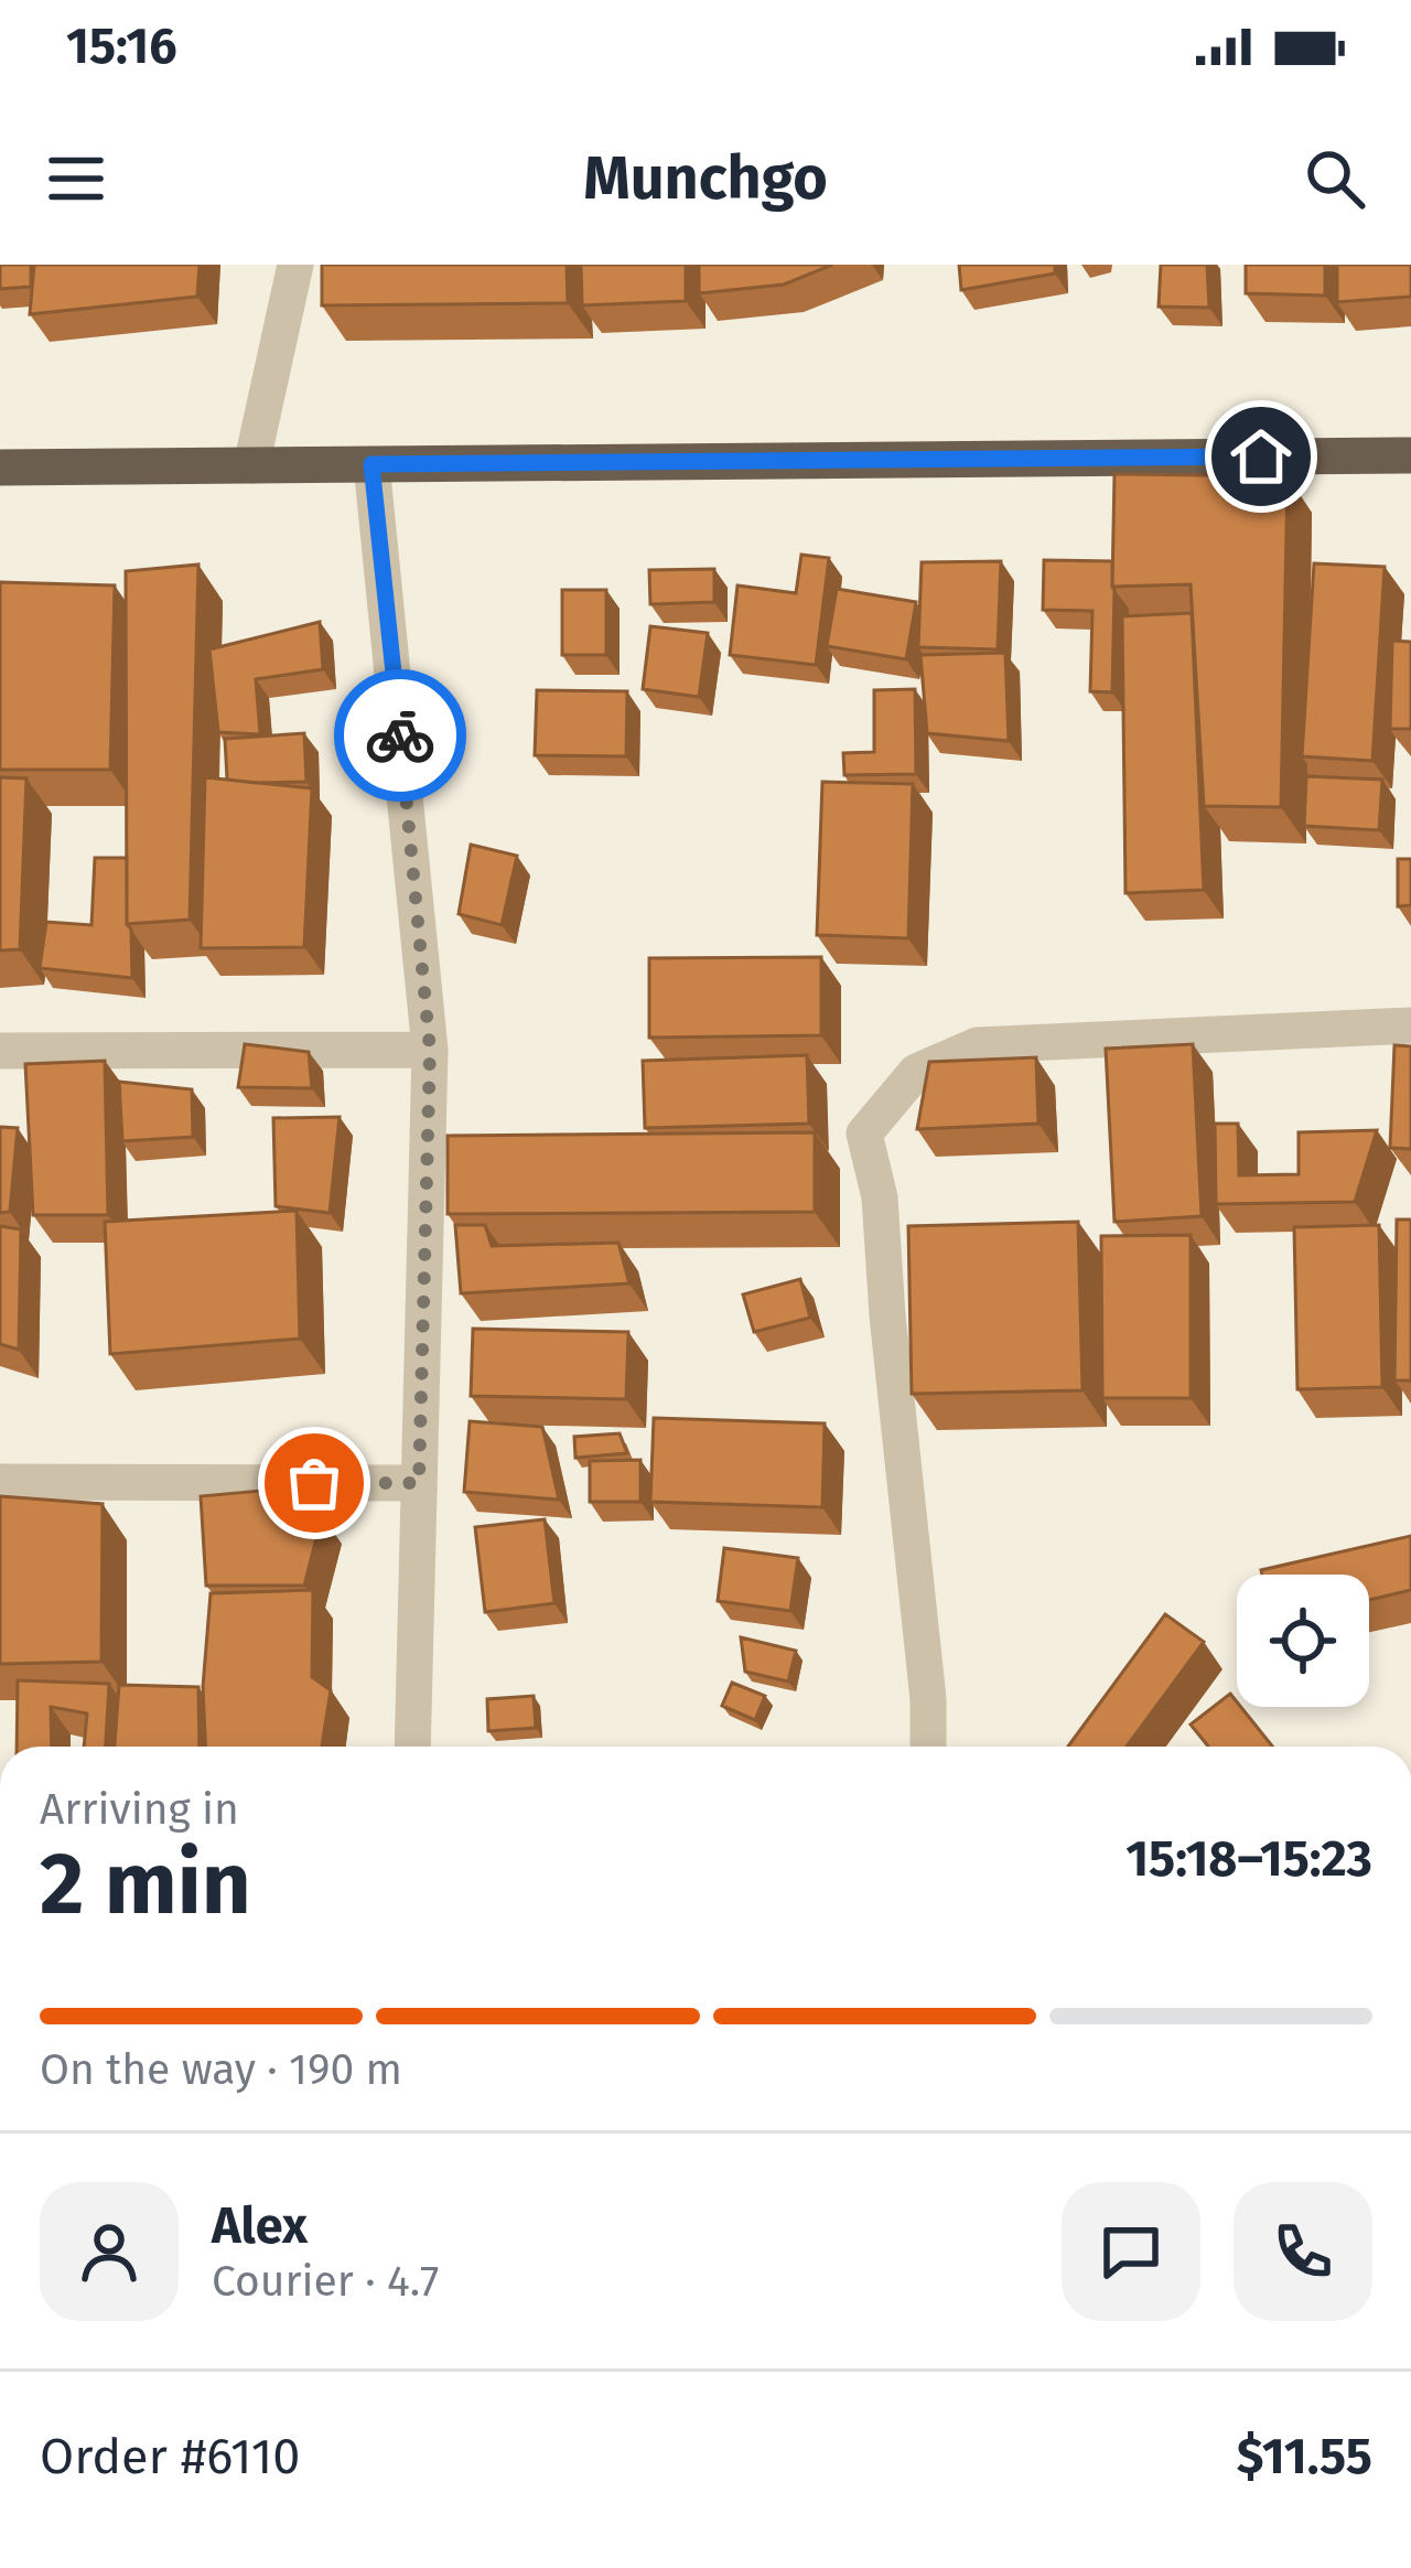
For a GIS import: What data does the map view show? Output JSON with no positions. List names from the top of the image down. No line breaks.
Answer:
{"page":{"status":"15:16","header":"Munchgo","heading":["2 min","Arriving in","15:18–15:23"],"panel":["Alex","Courier · 4.7","Order #6110","$11.55"],"bar":"On the way · 190 m"}}
